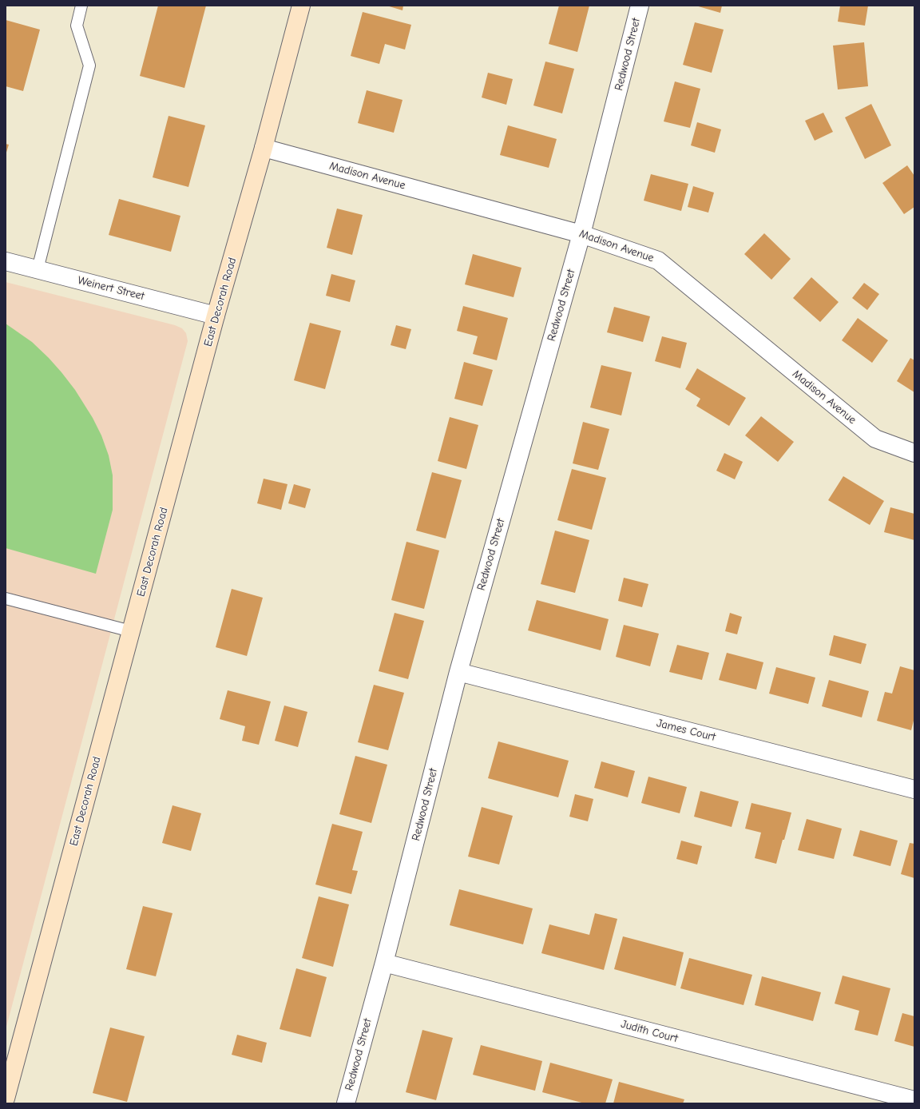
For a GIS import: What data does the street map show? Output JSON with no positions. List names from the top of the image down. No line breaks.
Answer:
{"streets":{"street":["Redwood Street","Madison Avenue","Weinert Street","East Decorah Road","James Court","Judith Court"]},"crossings":[["Redwood Street","Madison Avenue"],["Redwood Street","James Court"],["Redwood Street","Judith Court"],["Madison Avenue","East Decorah Road"],["Weinert Street","East Decorah Road"]]}
